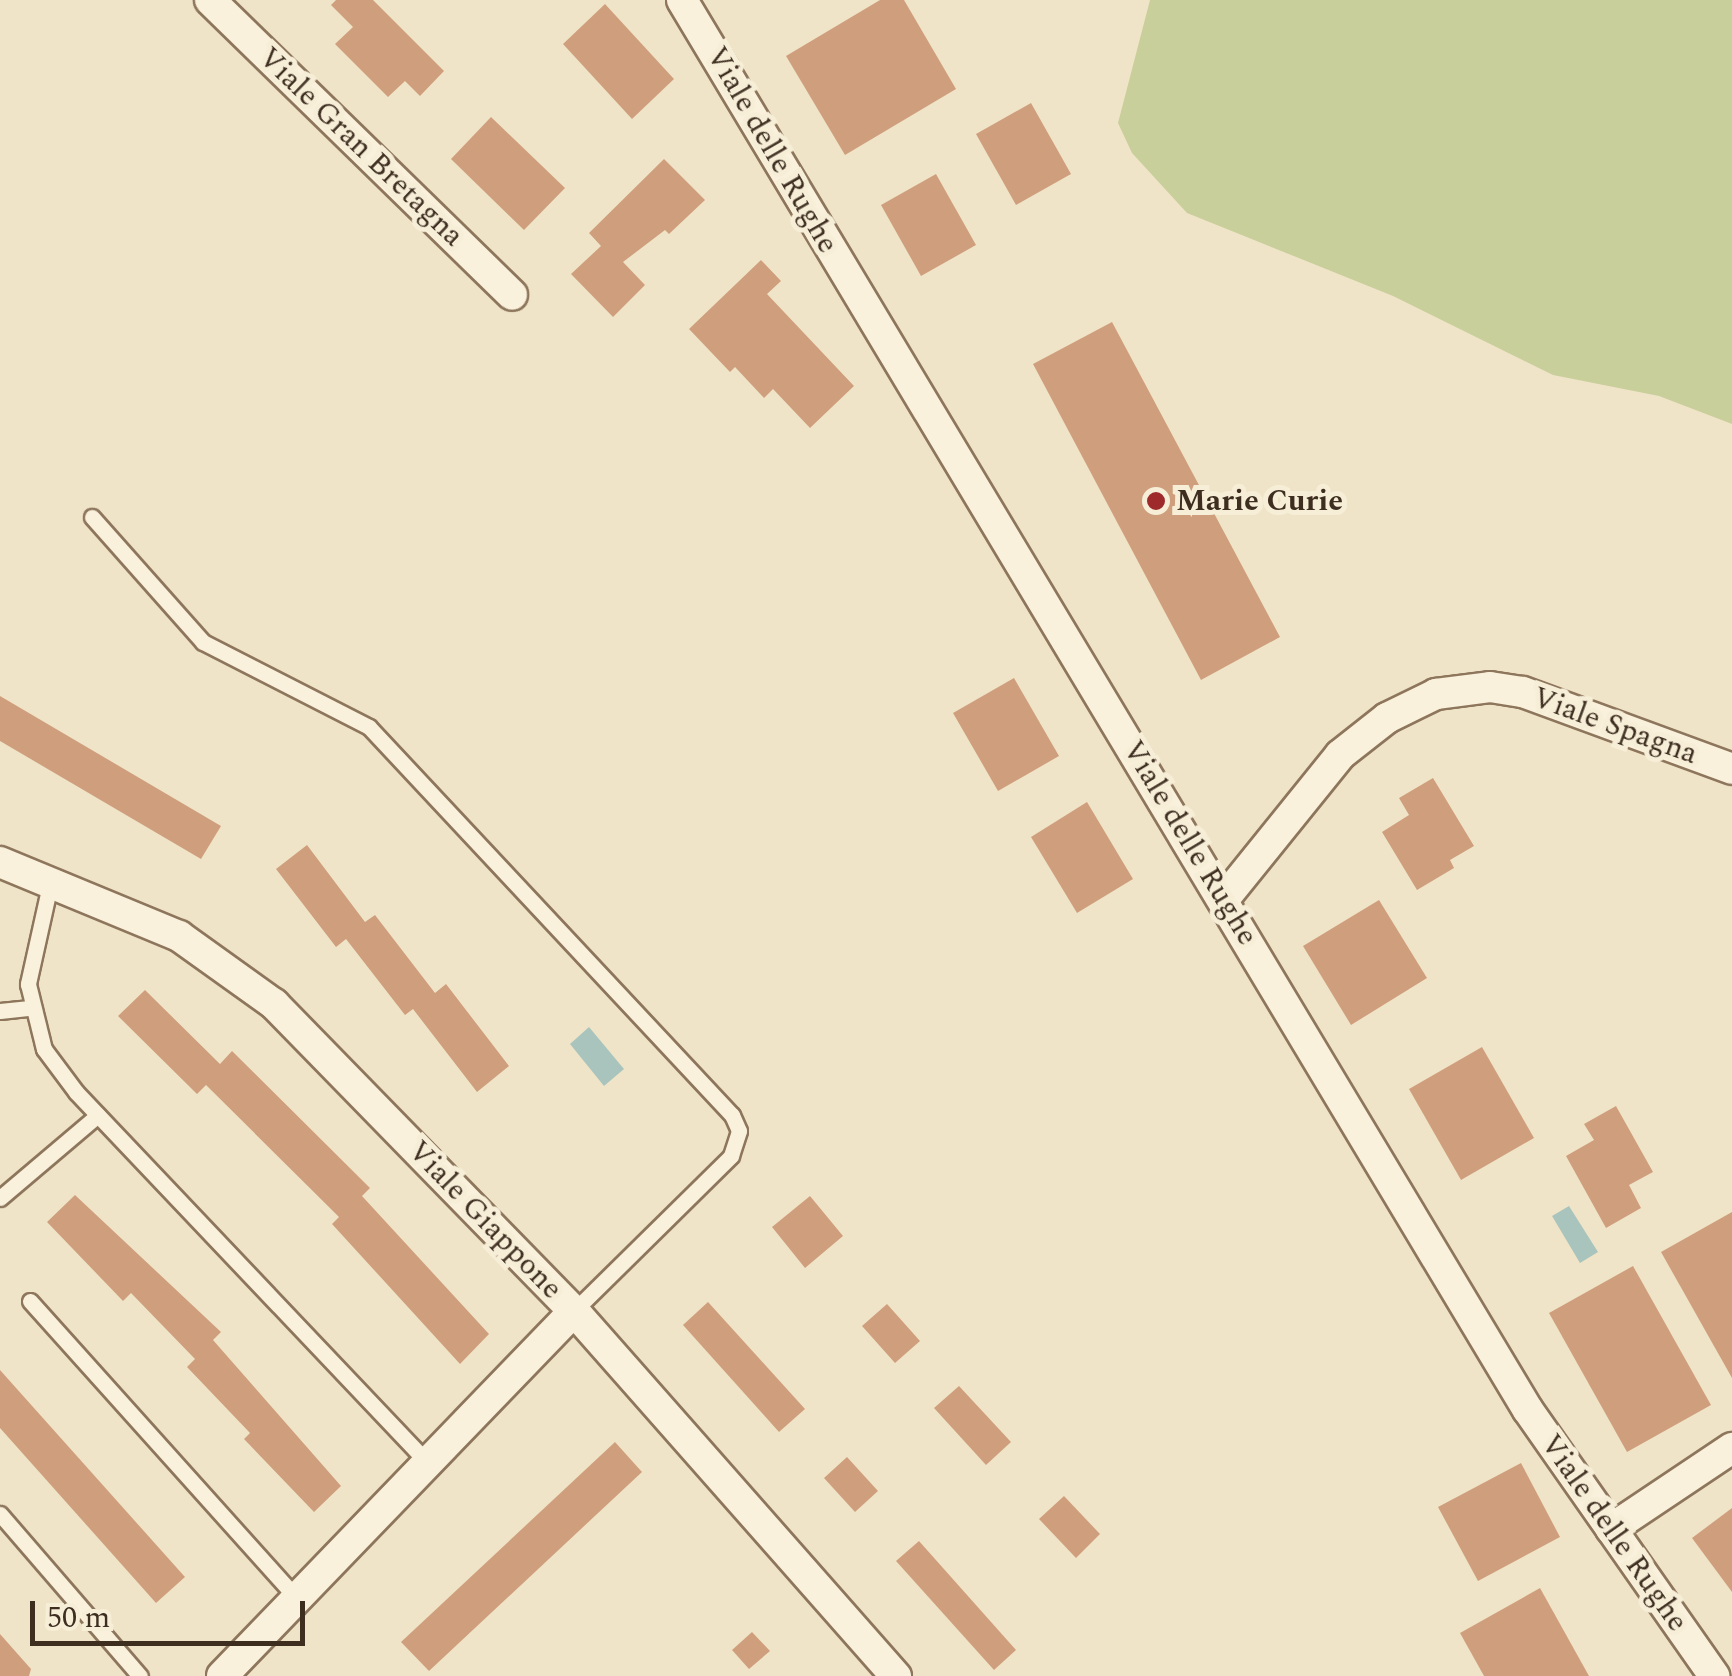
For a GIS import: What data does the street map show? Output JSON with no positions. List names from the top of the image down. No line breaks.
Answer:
{"streets":{"street":["Viale Gran Bretagna","Viale delle Rughe","Viale Spagna","Viale Giappone"]},"crossings":[["Viale delle Rughe","Viale Spagna"]],"places":["Marie Curie"],"scale_bar":"50 m"}
